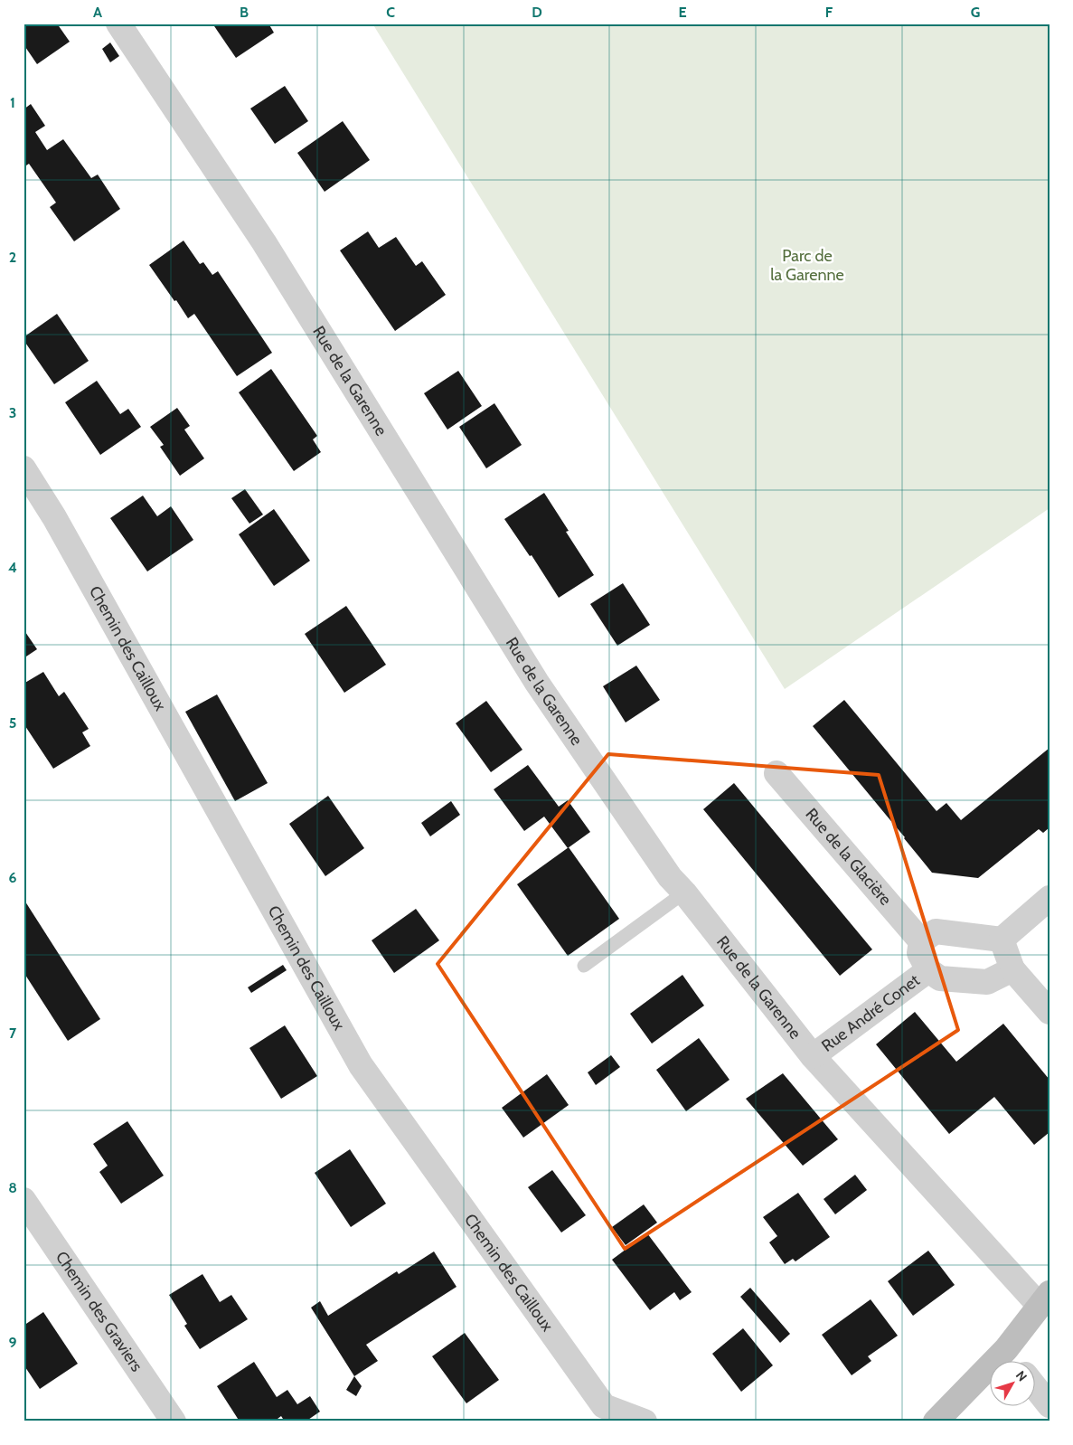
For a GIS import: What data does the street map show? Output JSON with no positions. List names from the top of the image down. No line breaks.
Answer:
{"streets":{"street":["Rue de la Garenne","Chemin des Cailloux","Rue de la Glacière","Rue André Conet","Chemin des Graviers"]},"crossings":[["Rue de la Garenne","Rue André Conet"]],"parks":["Parc de la Garenne"],"north":"top right","grid":{"columns":["A","B","C","D","E","F","G"],"rows":["1","2","3","4","5","6","7","8","9"]}}
